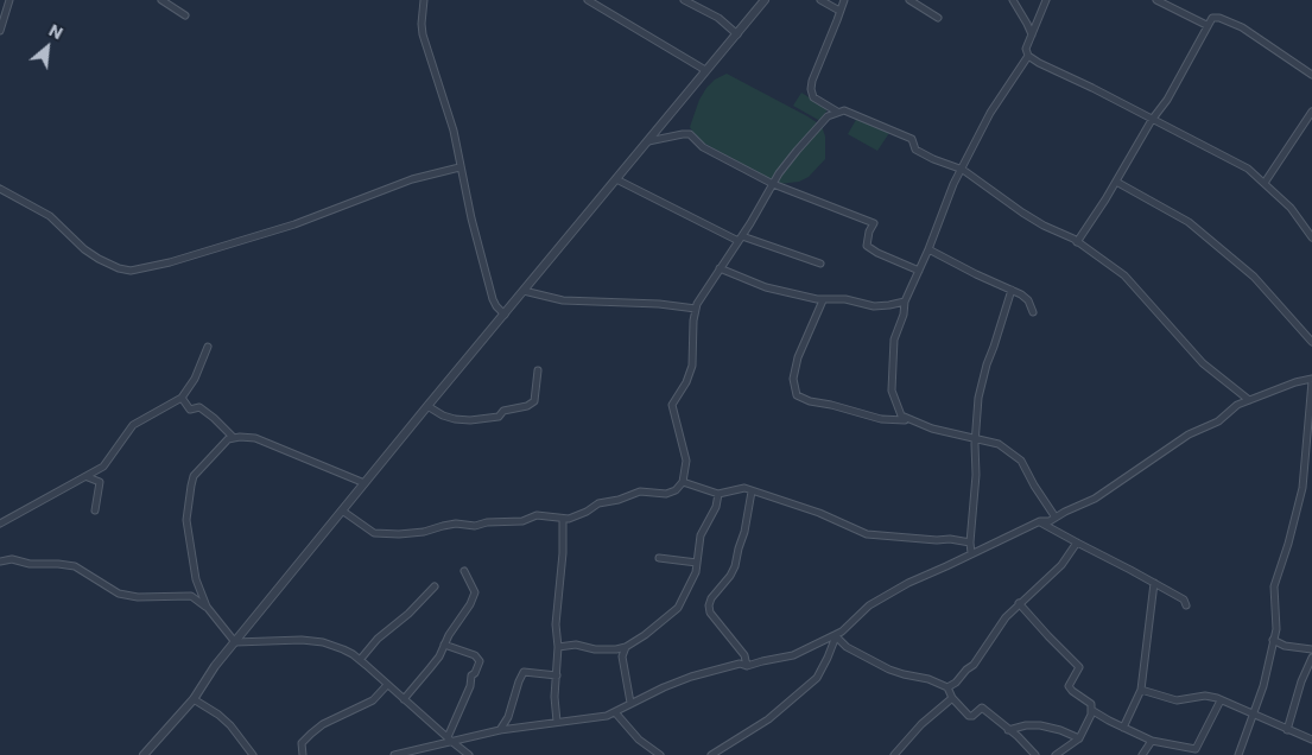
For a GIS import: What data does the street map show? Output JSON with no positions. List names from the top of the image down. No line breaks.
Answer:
{"north":"top right"}
